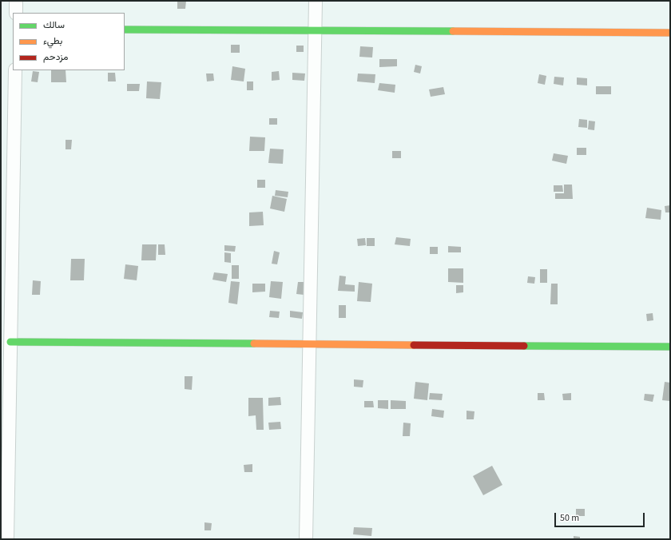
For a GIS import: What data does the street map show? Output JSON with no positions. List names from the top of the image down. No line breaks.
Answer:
{"legend":["سالك","بطيء","مزدحم"],"scale_bar":"50 m"}
